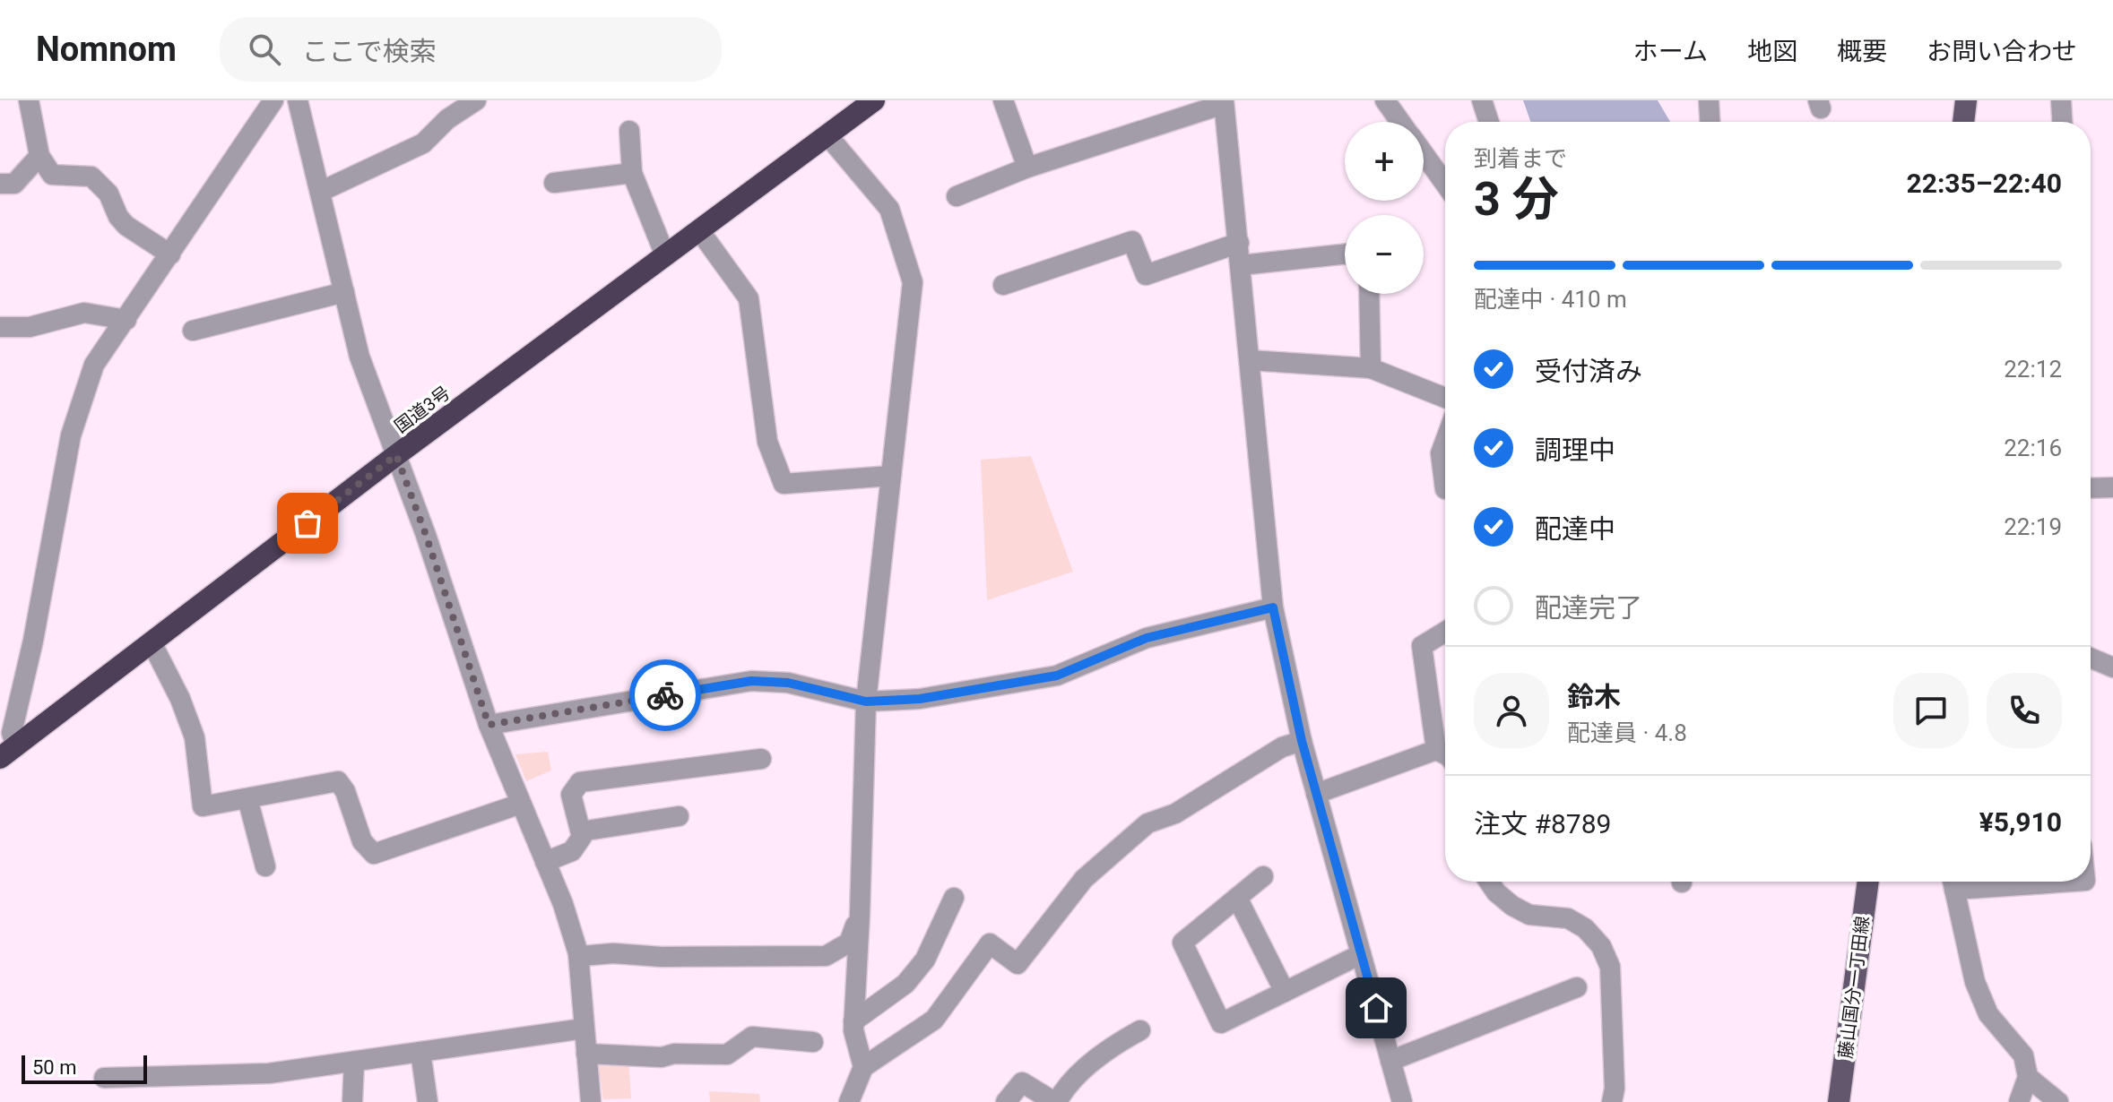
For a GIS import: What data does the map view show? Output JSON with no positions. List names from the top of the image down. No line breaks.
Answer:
{"streets":{"highway":["国道3号"],"main road":["藤山国分一丁田線"]},"scale_bar":"50 m","page":{"header":"Nomnom","search":"ここで検索","nav":["ホーム","地図","概要","お問い合わせ"],"map_buttons":["+","−"],"heading":["3 分","到着まで","22:35–22:40"],"panel":["鈴木","配達員 · 4.8","注文 #8789","¥5,910"],"bar":"配達中 · 410 m","list":[["受付済み","22:12"],["調理中","22:16"],["配達中","22:19"],"配達完了"],"scale":"50 m"}}
